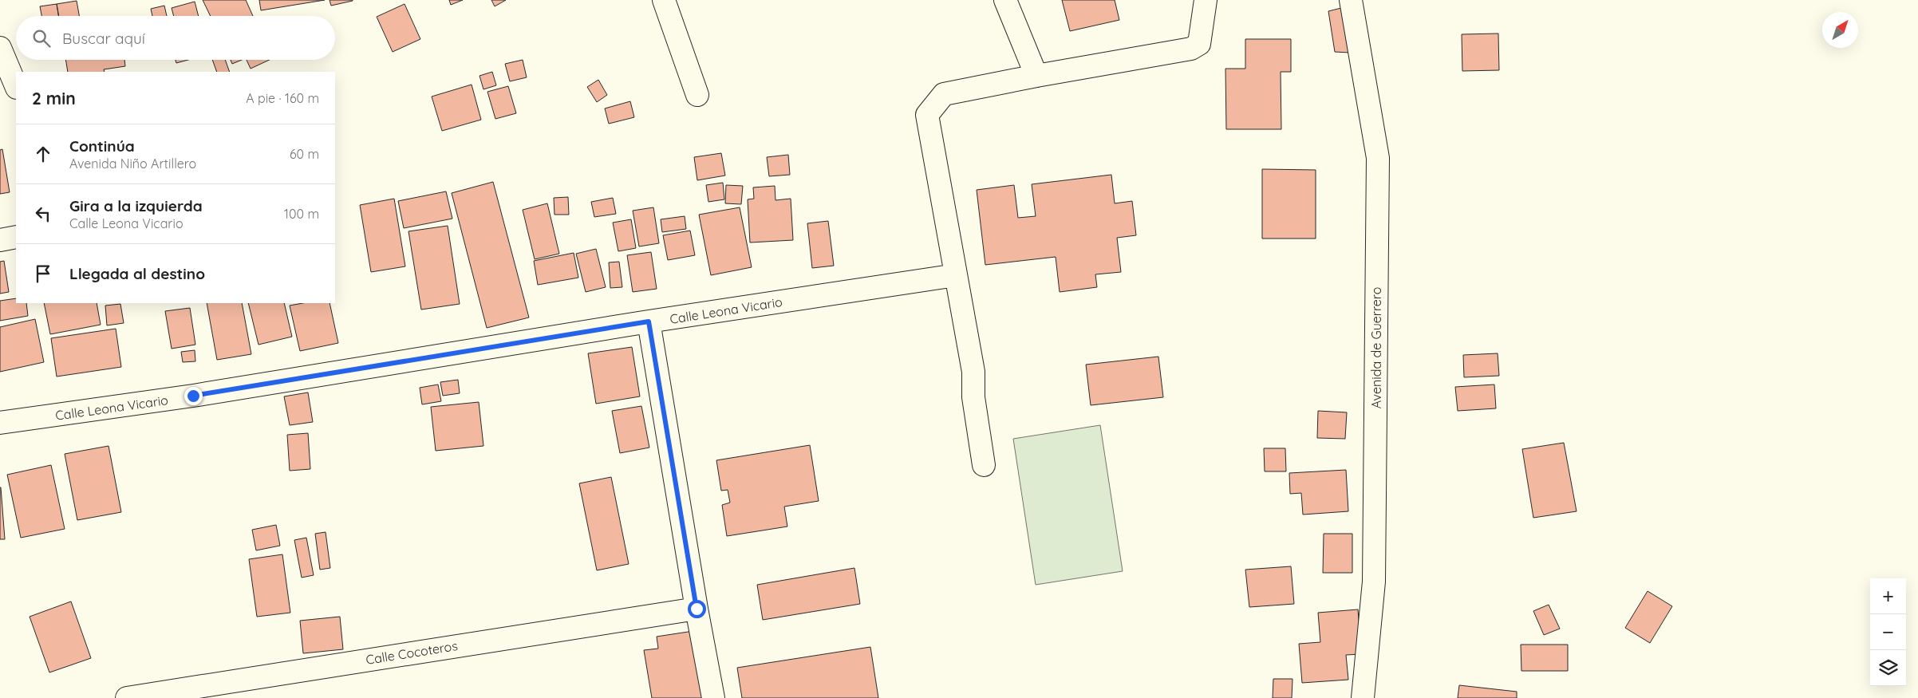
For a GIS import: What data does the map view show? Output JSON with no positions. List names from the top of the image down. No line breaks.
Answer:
{"streets":{"street":["Calle Leona Vicario","Avenida de Guerrero","Calle Cocoteros"]},"north":"top right","page":{"search":"Buscar aquí","heading":["2 min","A pie · 160 m"],"list":[["Continúa","Avenida Niño Artillero","60 m"],["Gira a la izquierda","Calle Leona Vicario","100 m"],"Llegada al destino"],"map_buttons":["+","−"]}}
